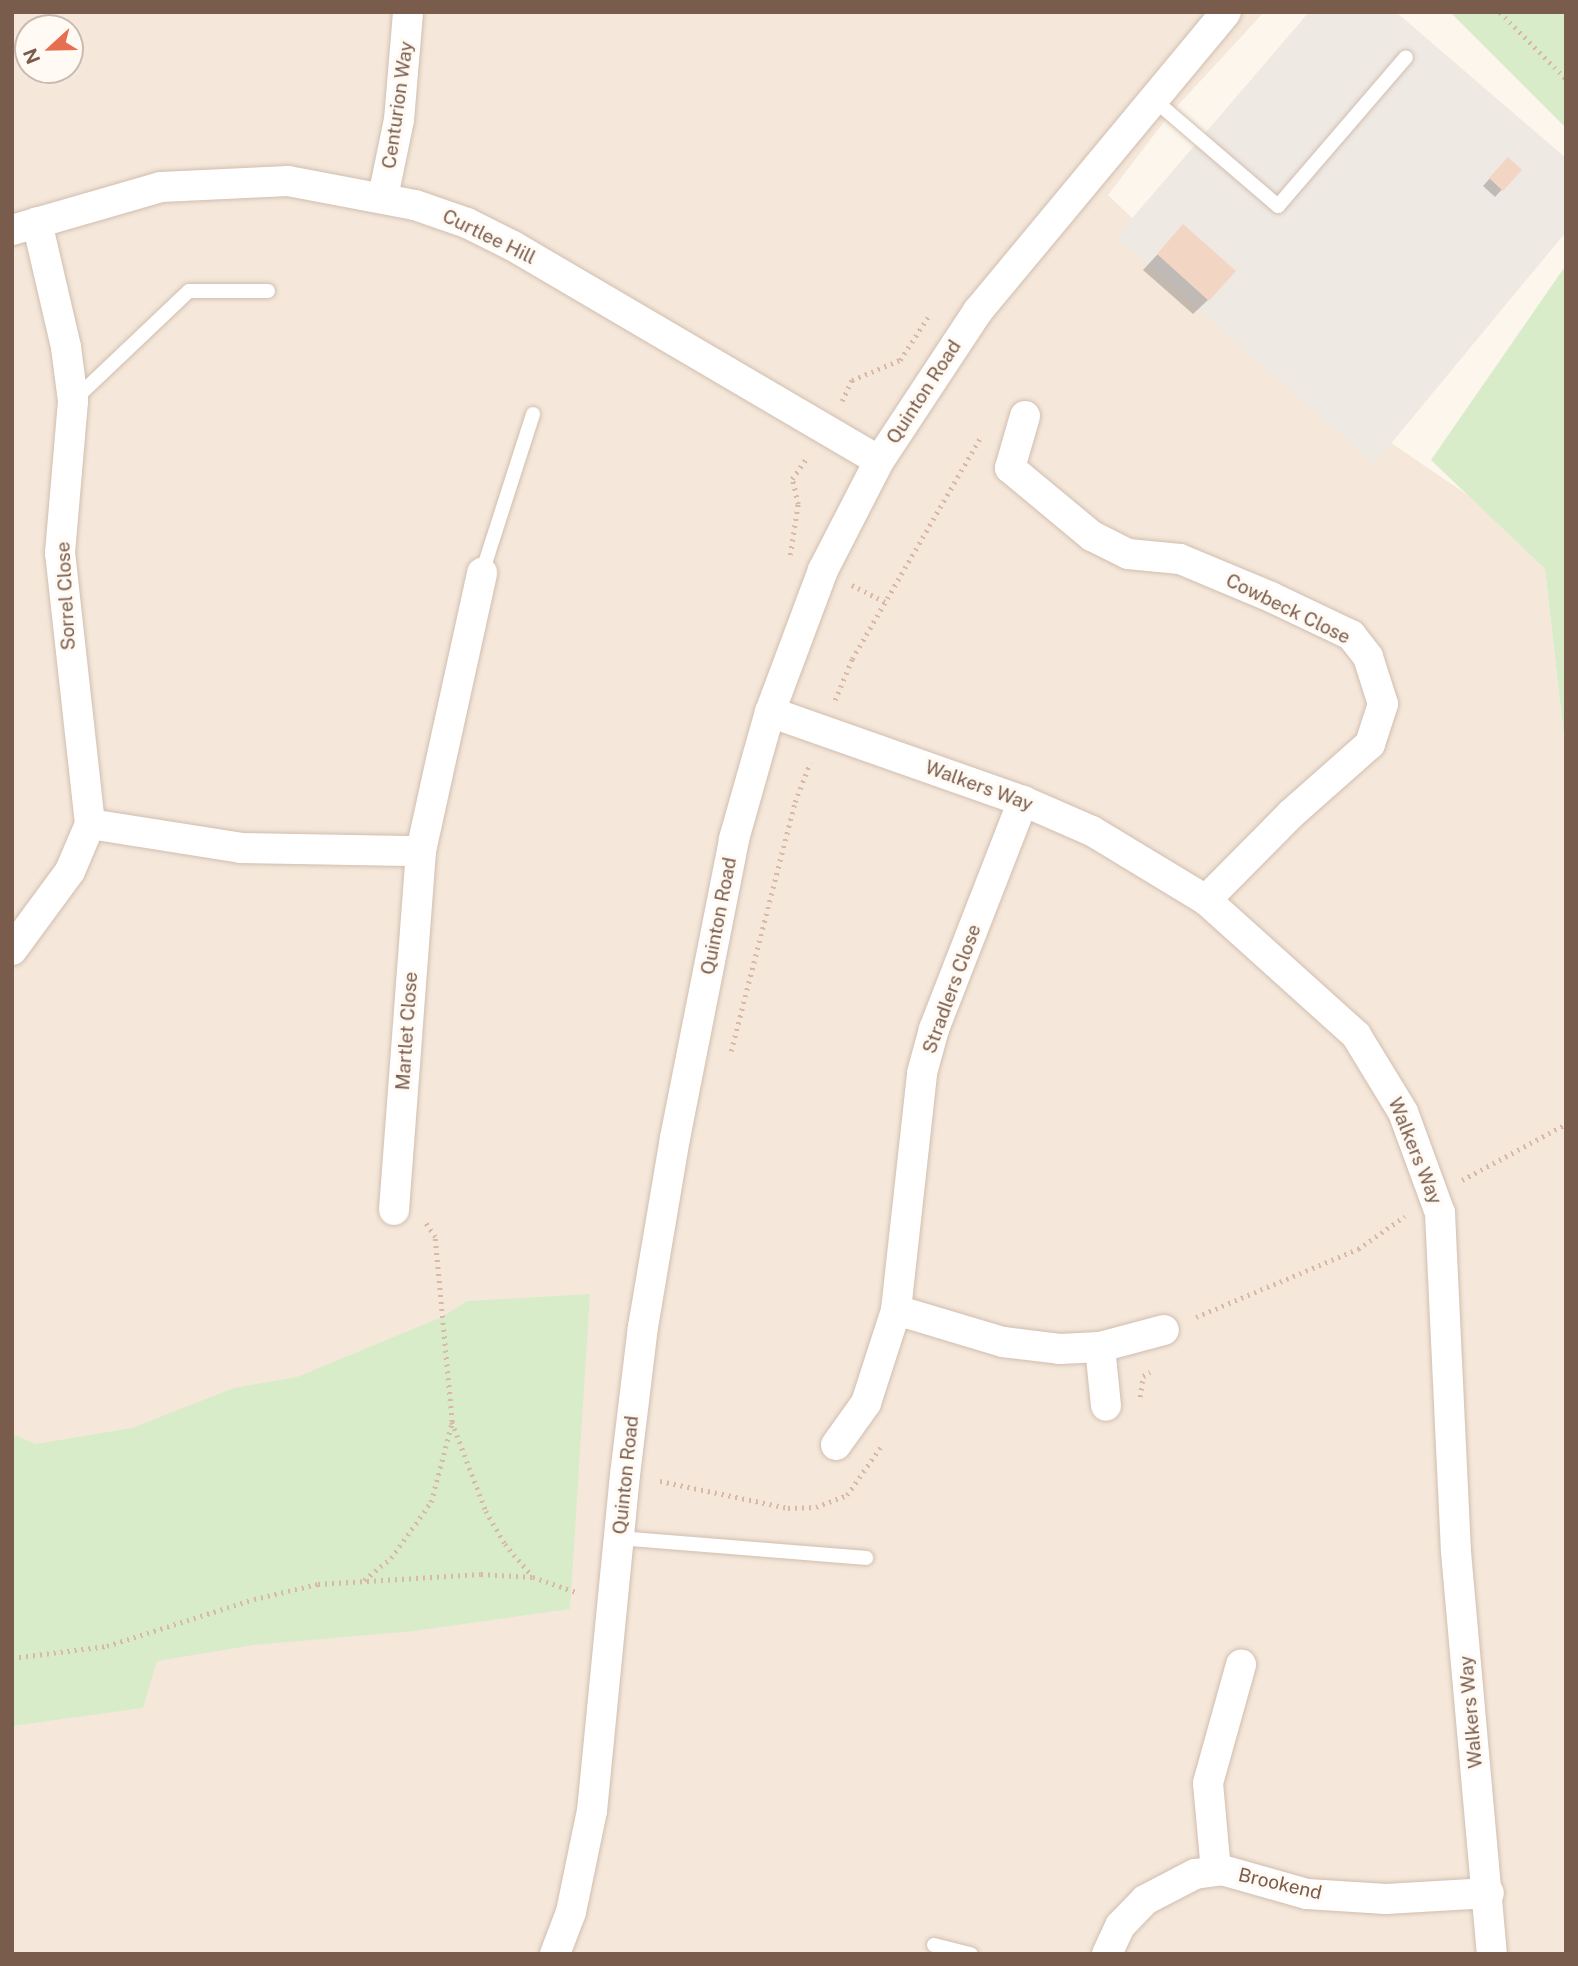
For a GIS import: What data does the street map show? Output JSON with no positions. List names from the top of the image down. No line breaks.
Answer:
{"streets":{"street":["Centurion Way","Curtlee Hill","Quinton Road","Sorrel Close","Cowbeck Close","Walkers Way","Stradlers Close","Martlet Close","Brookend"]},"crossings":[["Centurion Way","Curtlee Hill"],["Curtlee Hill","Quinton Road"],["Curtlee Hill","Sorrel Close"],["Quinton Road","Walkers Way"],["Cowbeck Close","Walkers Way"],["Walkers Way","Stradlers Close"],["Walkers Way","Brookend"]],"north":"left"}
